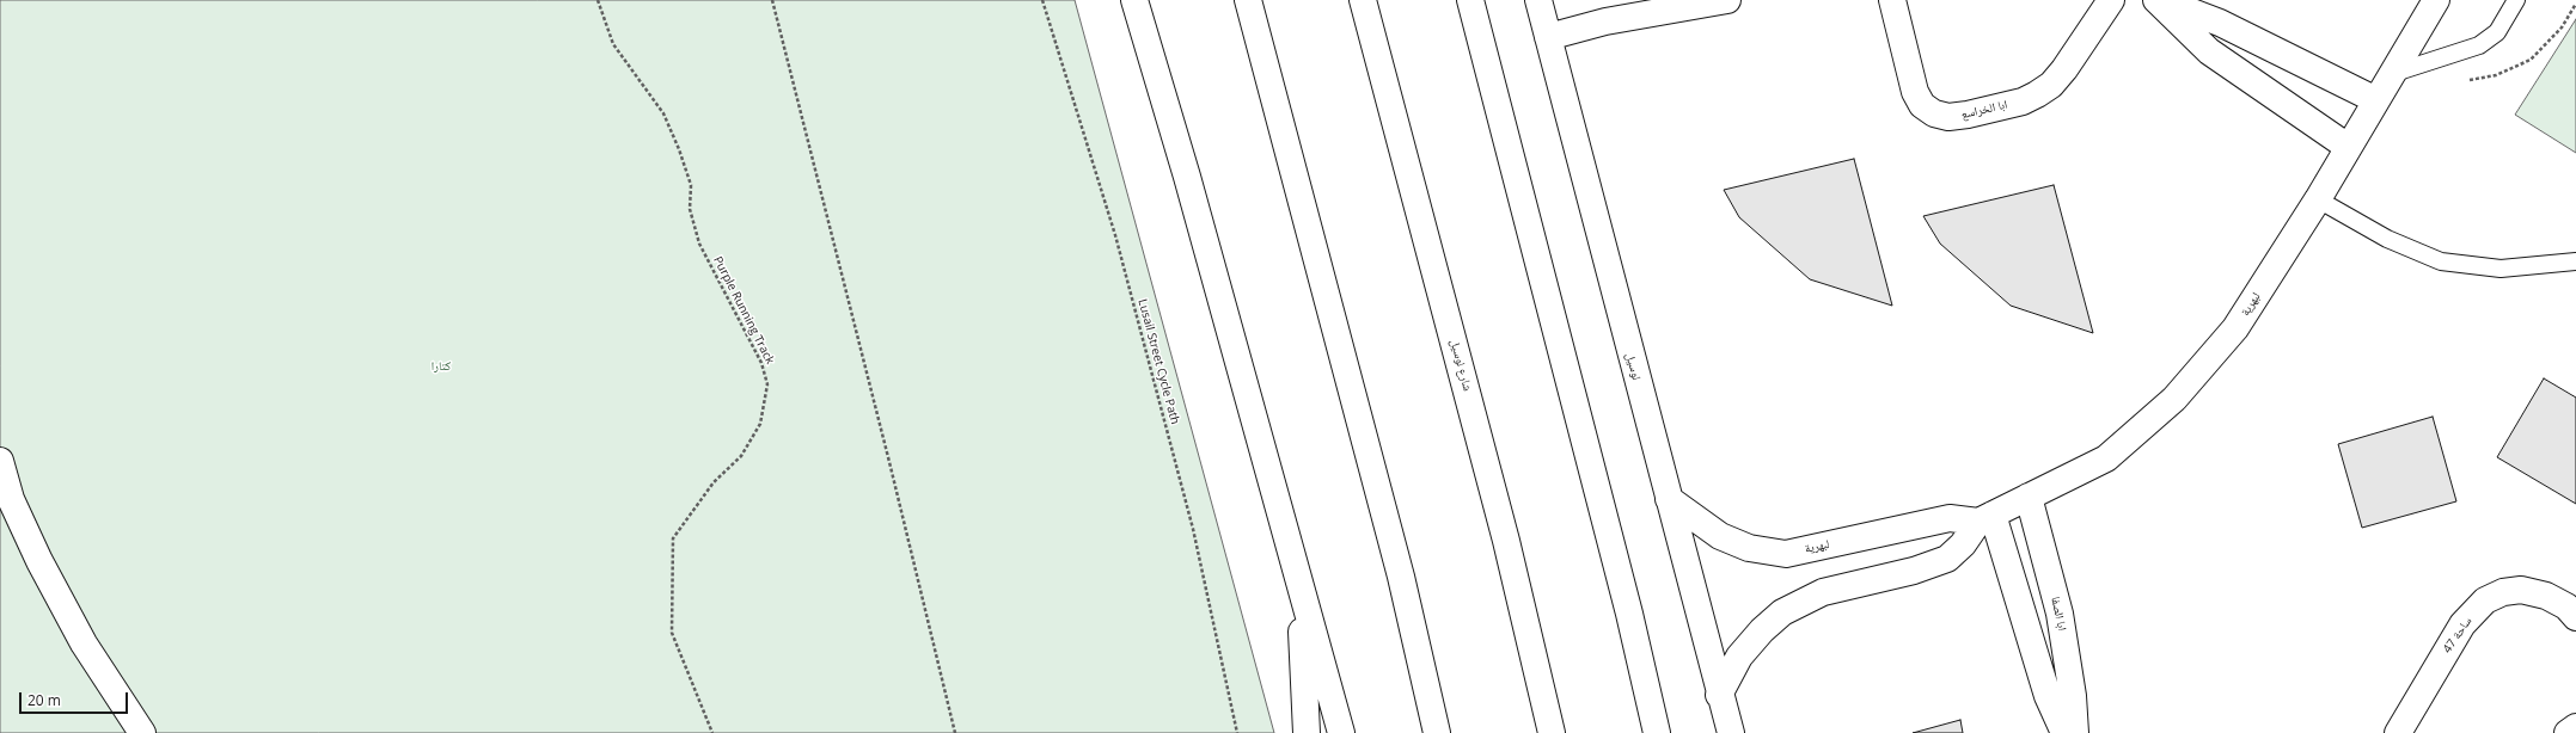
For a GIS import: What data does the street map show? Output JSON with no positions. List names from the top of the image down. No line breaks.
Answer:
{"streets":{"main road":["ابا الخراسع","لبهرية","شارع لوسيل","لوسيل","ابا الصفا","ساحة 47"],"path":["Purple Running Track","Lusail Street Cycle Path"]},"crossings":[["لبهرية","لوسيل"],["لبهرية","ابا الصفا"]],"parks":["كتارا"],"scale_bar":"20 m"}
